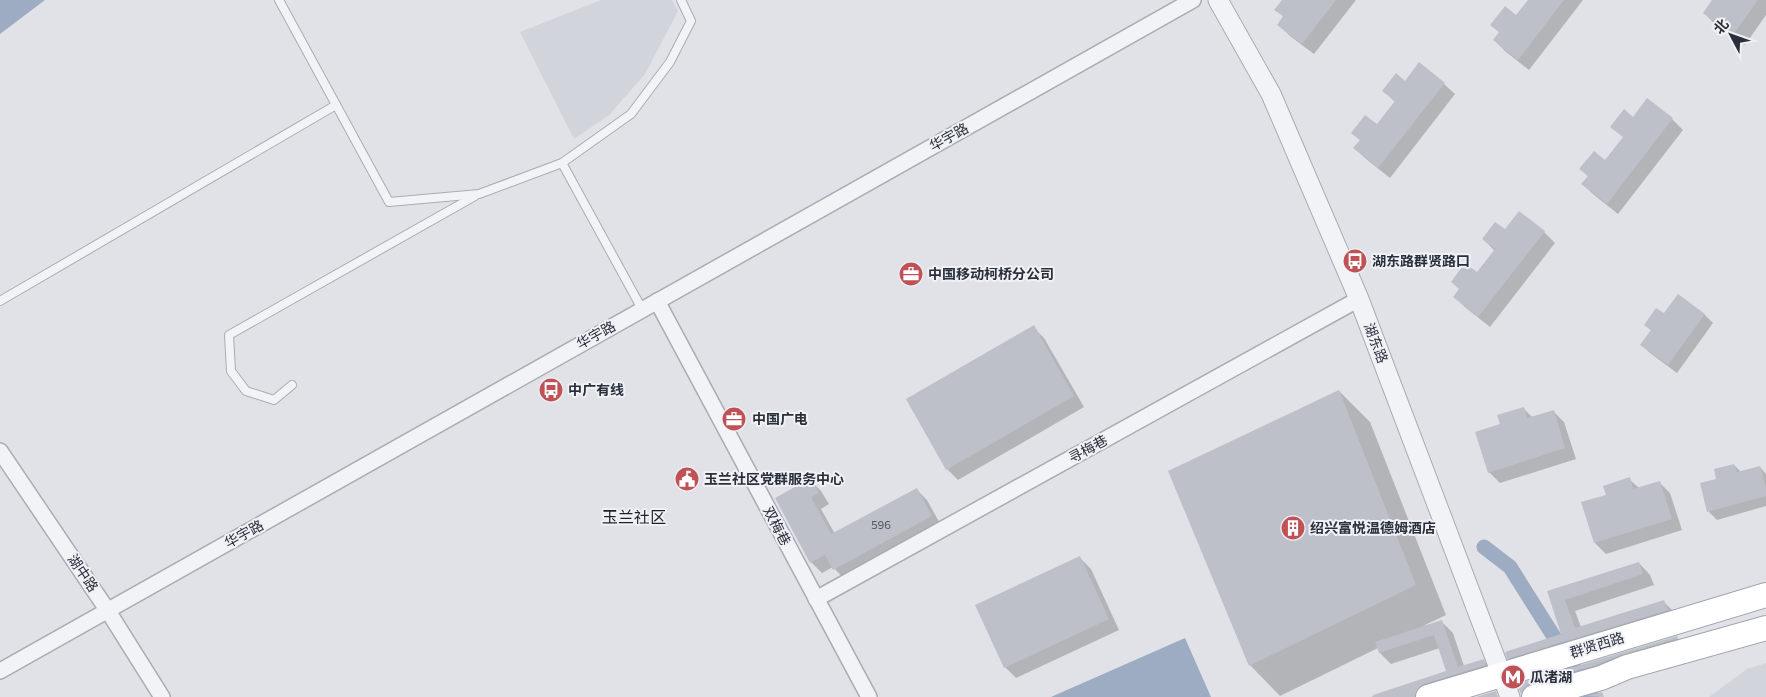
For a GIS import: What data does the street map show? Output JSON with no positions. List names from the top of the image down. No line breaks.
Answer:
{"streets":{"main road":["群贤西路"],"street":["华宇路","湖东路","寻梅巷","双梅巷","湖中路"]},"crossings":[["华宇路","双梅巷"],["华宇路","湖中路"],["湖东路","寻梅巷"],["湖东路","群贤西路"],["寻梅巷","双梅巷"]],"districts":["玉兰社区"],"places":{"bus stop":["湖东路群贤路口","中广有线"],"office":["中国移动柯桥分公司","中国广电"],"public building":["玉兰社区党群服务中心"],"building":["绍兴富悦温德姆酒店"],"metro station":["瓜渚湖"]},"house_numbers":["596"],"north":"top left"}
